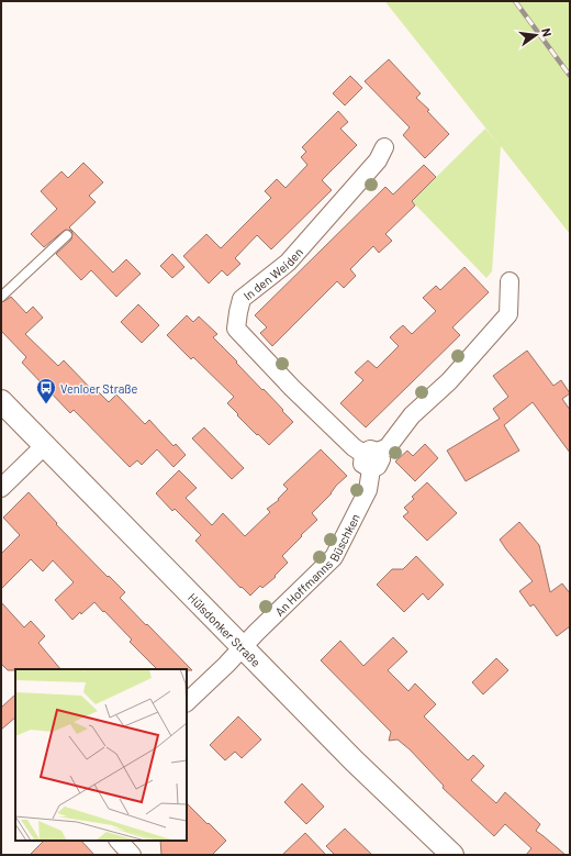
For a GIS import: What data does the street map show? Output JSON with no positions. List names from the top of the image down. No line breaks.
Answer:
{"streets":{"street":["In den Weiden","An Hoffmanns Büschken","Hülsdonker Straße"]},"crossings":[["In den Weiden","An Hoffmanns Büschken"],["An Hoffmanns Büschken","Hülsdonker Straße"]],"places":{"bus stop":["Venloer Straße"]},"north":"right"}
